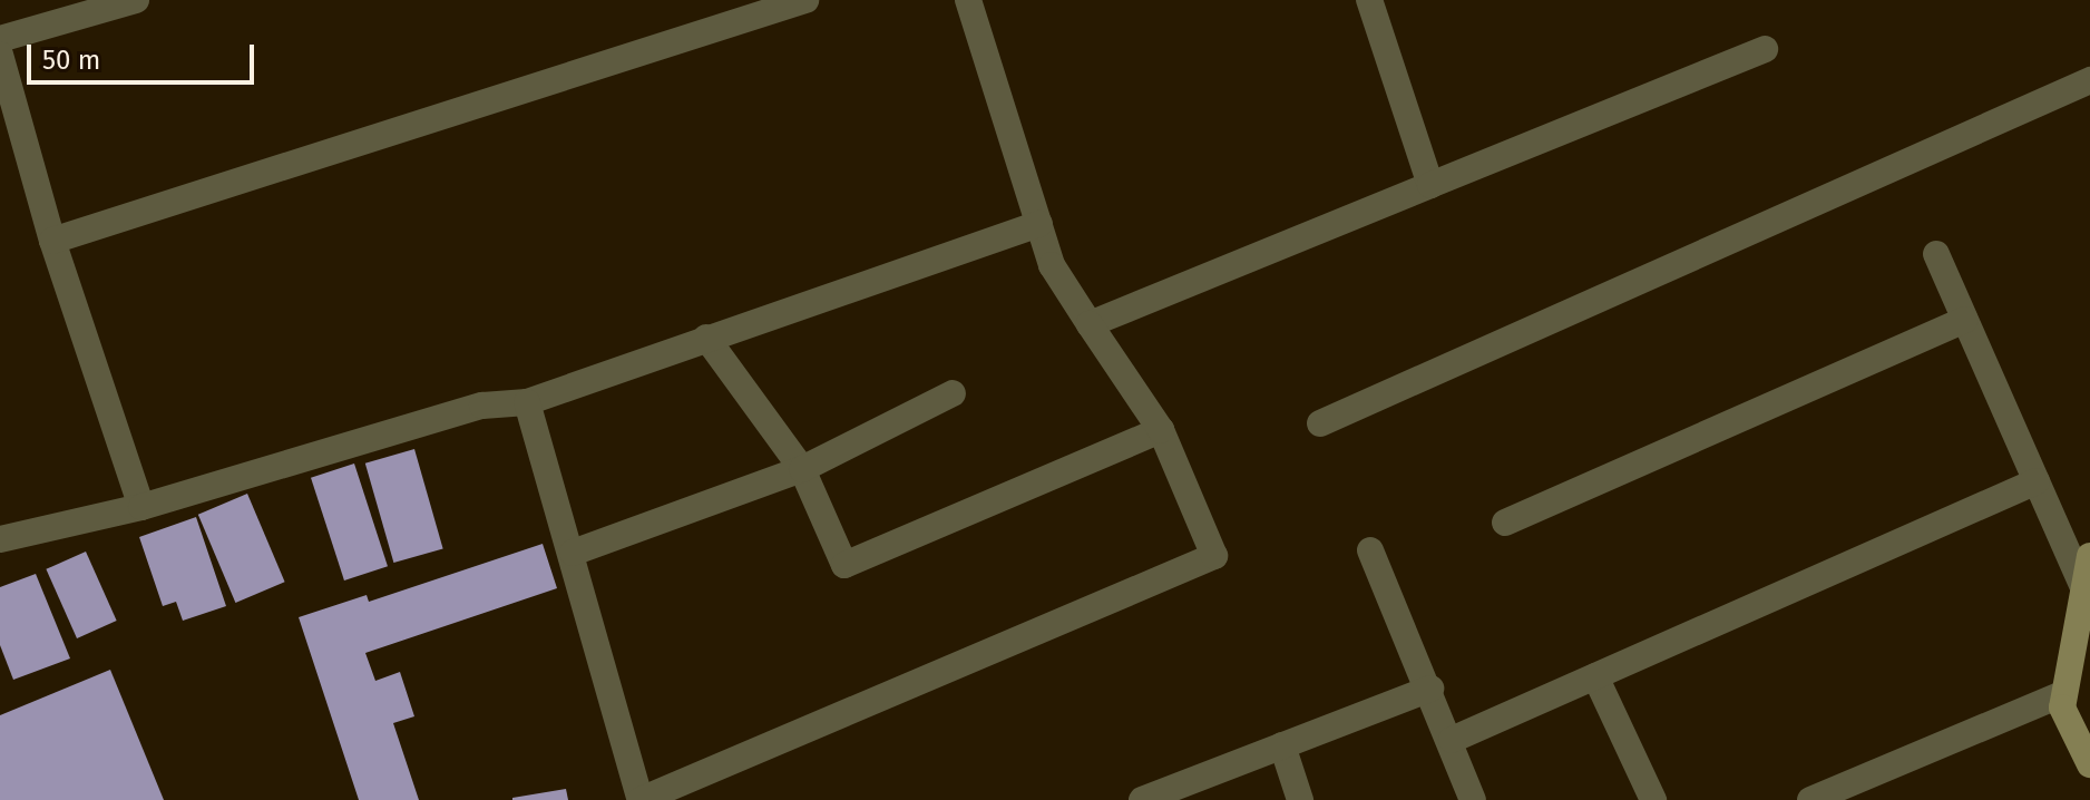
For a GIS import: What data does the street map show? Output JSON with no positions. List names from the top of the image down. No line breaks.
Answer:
{"scale_bar":"50 m"}
